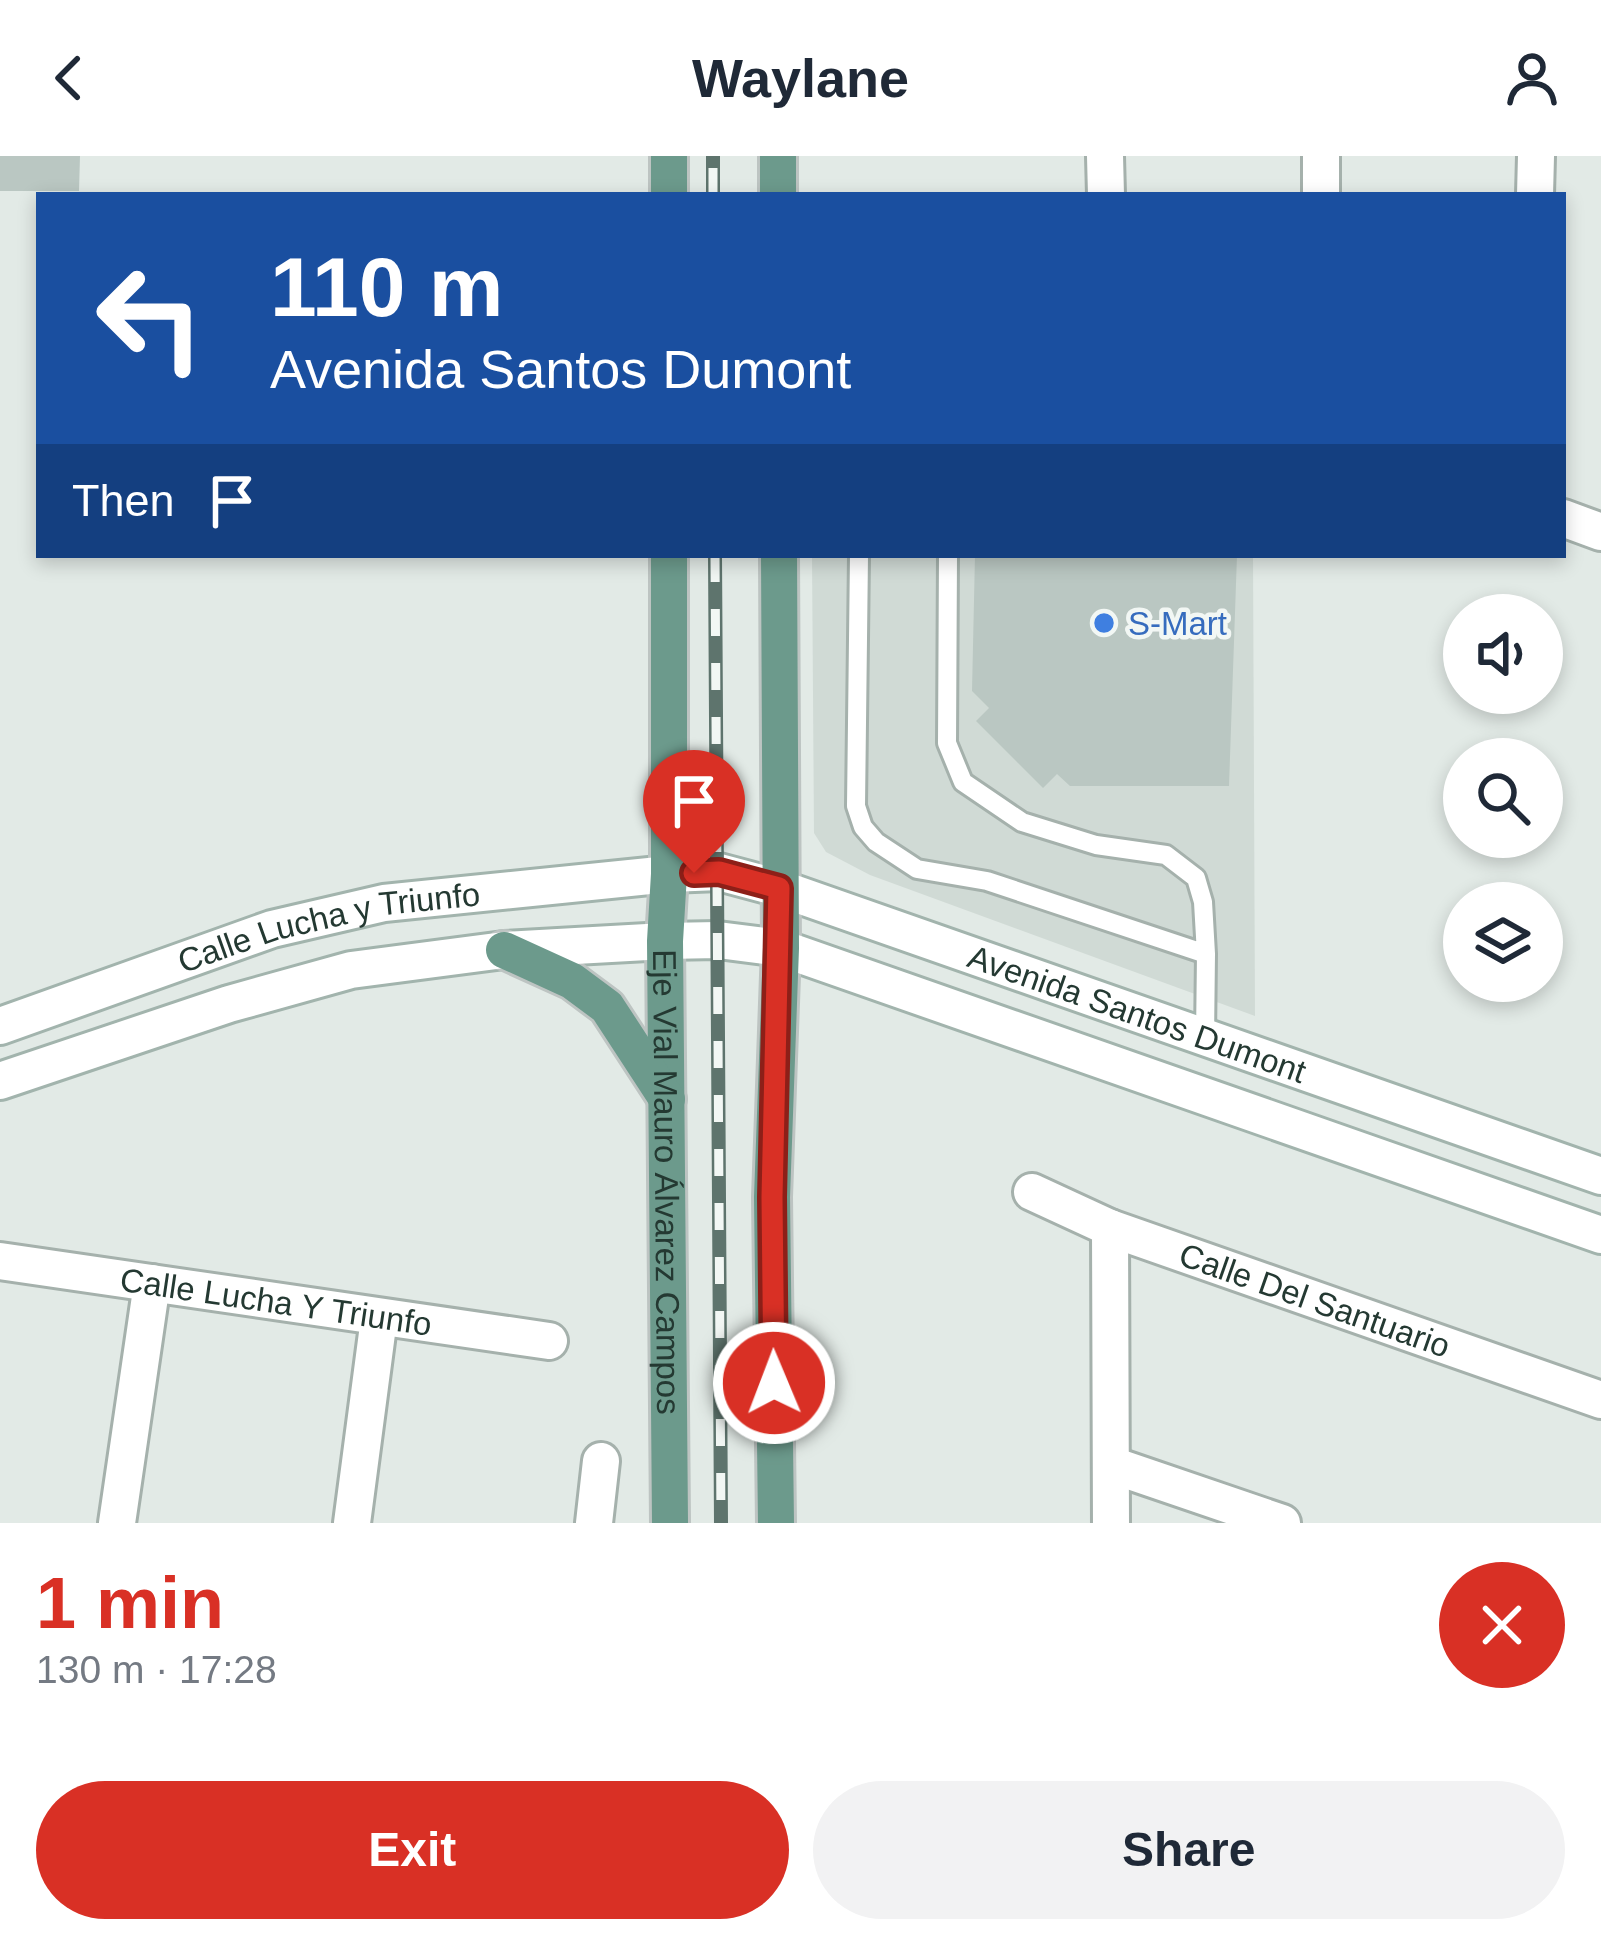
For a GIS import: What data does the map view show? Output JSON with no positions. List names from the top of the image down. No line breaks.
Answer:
{"streets":{"main road":["Calle Lucha y Triunfo","Avenida Santos Dumont","Eje Vial Mauro Álvarez Campos","Calle Del Santuario","Calle Lucha Y Triunfo"]},"crossings":[["Calle Lucha y Triunfo","Avenida Santos Dumont"],["Calle Lucha y Triunfo","Eje Vial Mauro Álvarez Campos"],["Avenida Santos Dumont","Eje Vial Mauro Álvarez Campos"]],"places":["S-Mart"],"page":{"header":"Waylane","turn":["110 m","Avenida Santos Dumont"],"then":"Then","heading":["1 min","130 m · 17:28"],"buttons":["Exit","Share"]}}
